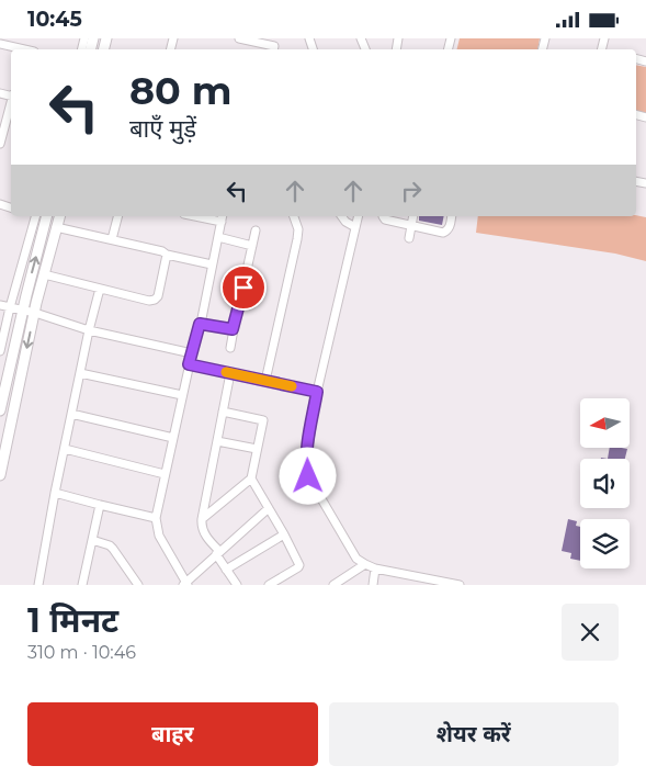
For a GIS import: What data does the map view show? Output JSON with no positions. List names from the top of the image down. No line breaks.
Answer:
{"north":"left","page":{"status":"10:45","turn":["80 m","बाएँ मुड़ें"],"heading":["1 मिनट","310 m · 10:46"],"buttons":["बाहर","शेयर करें"]}}
